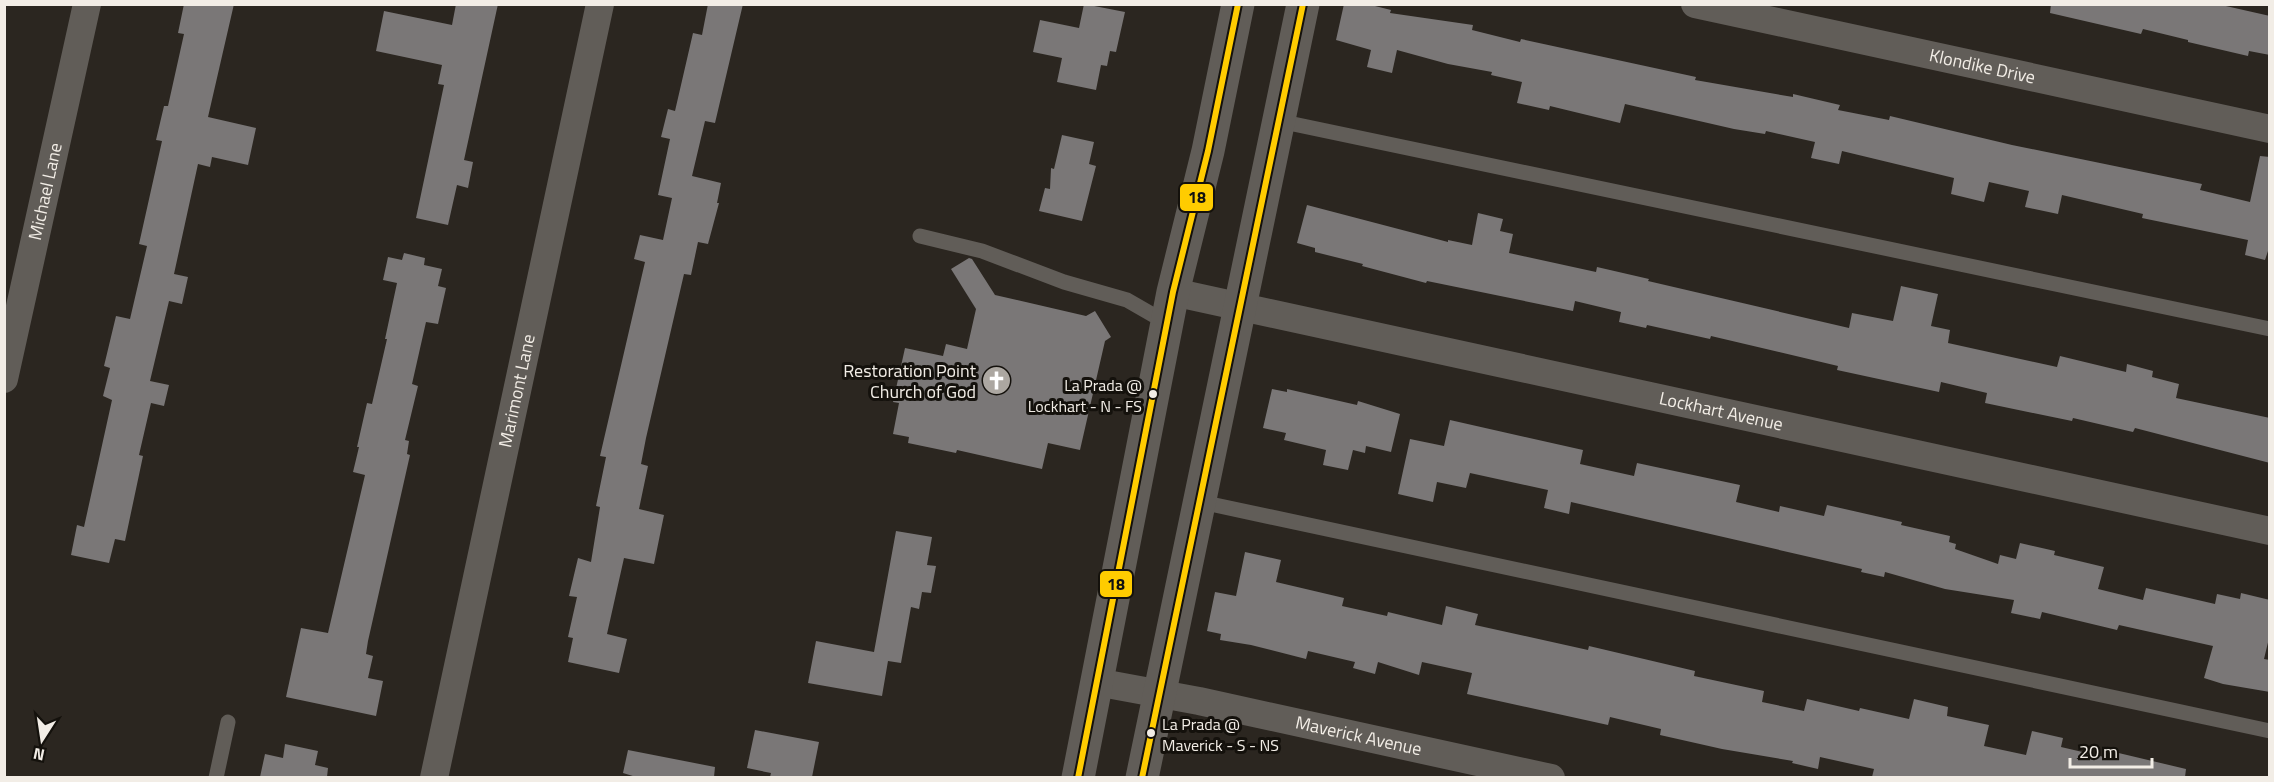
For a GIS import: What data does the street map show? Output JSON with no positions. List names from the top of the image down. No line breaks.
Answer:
{"streets":{"street":["Klondike Drive","Michael Lane","Marimont Lane","Lockhart Avenue","Maverick Avenue"]},"places":{"church":["Restoration Point Church of God"],"other":["La Prada @ Lockhart - N - FS","La Prada @ Maverick - S - NS"]},"lines":["transit line 18"],"scale_bar":"20 m","north":"bottom"}
